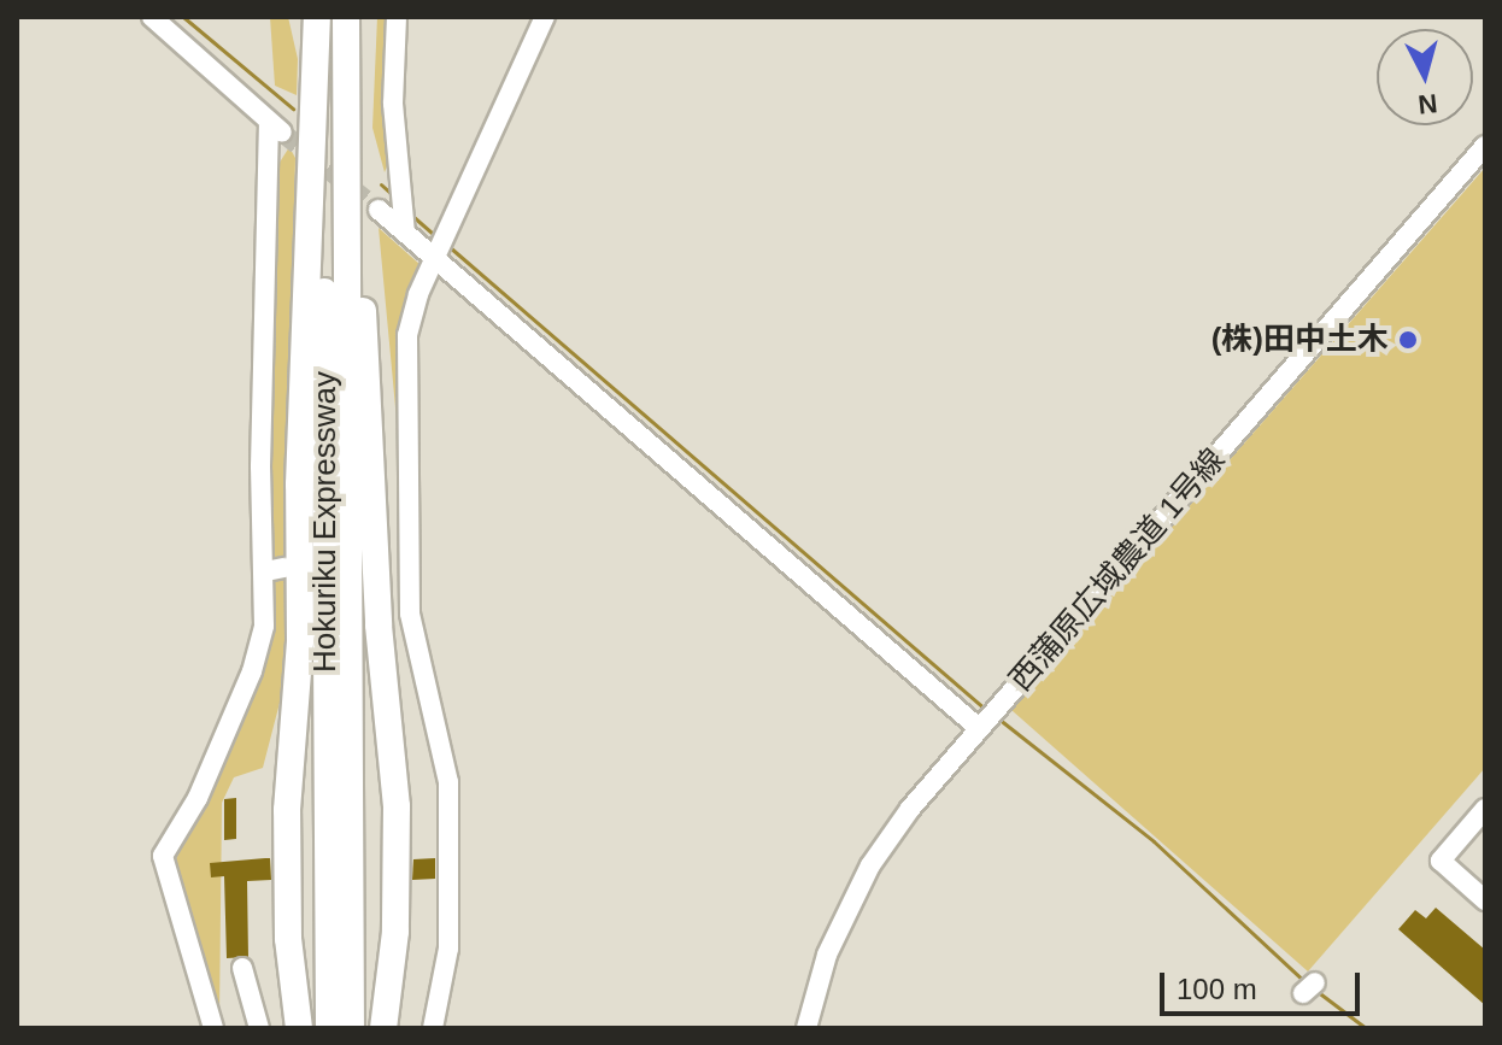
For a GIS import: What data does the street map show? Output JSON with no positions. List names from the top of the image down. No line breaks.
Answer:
{"streets":{"highway":["Hokuriku Expressway"],"street":["西蒲原広域農道 1号線"]},"places":["(株)田中土木"],"scale_bar":"100 m","north":"bottom"}
